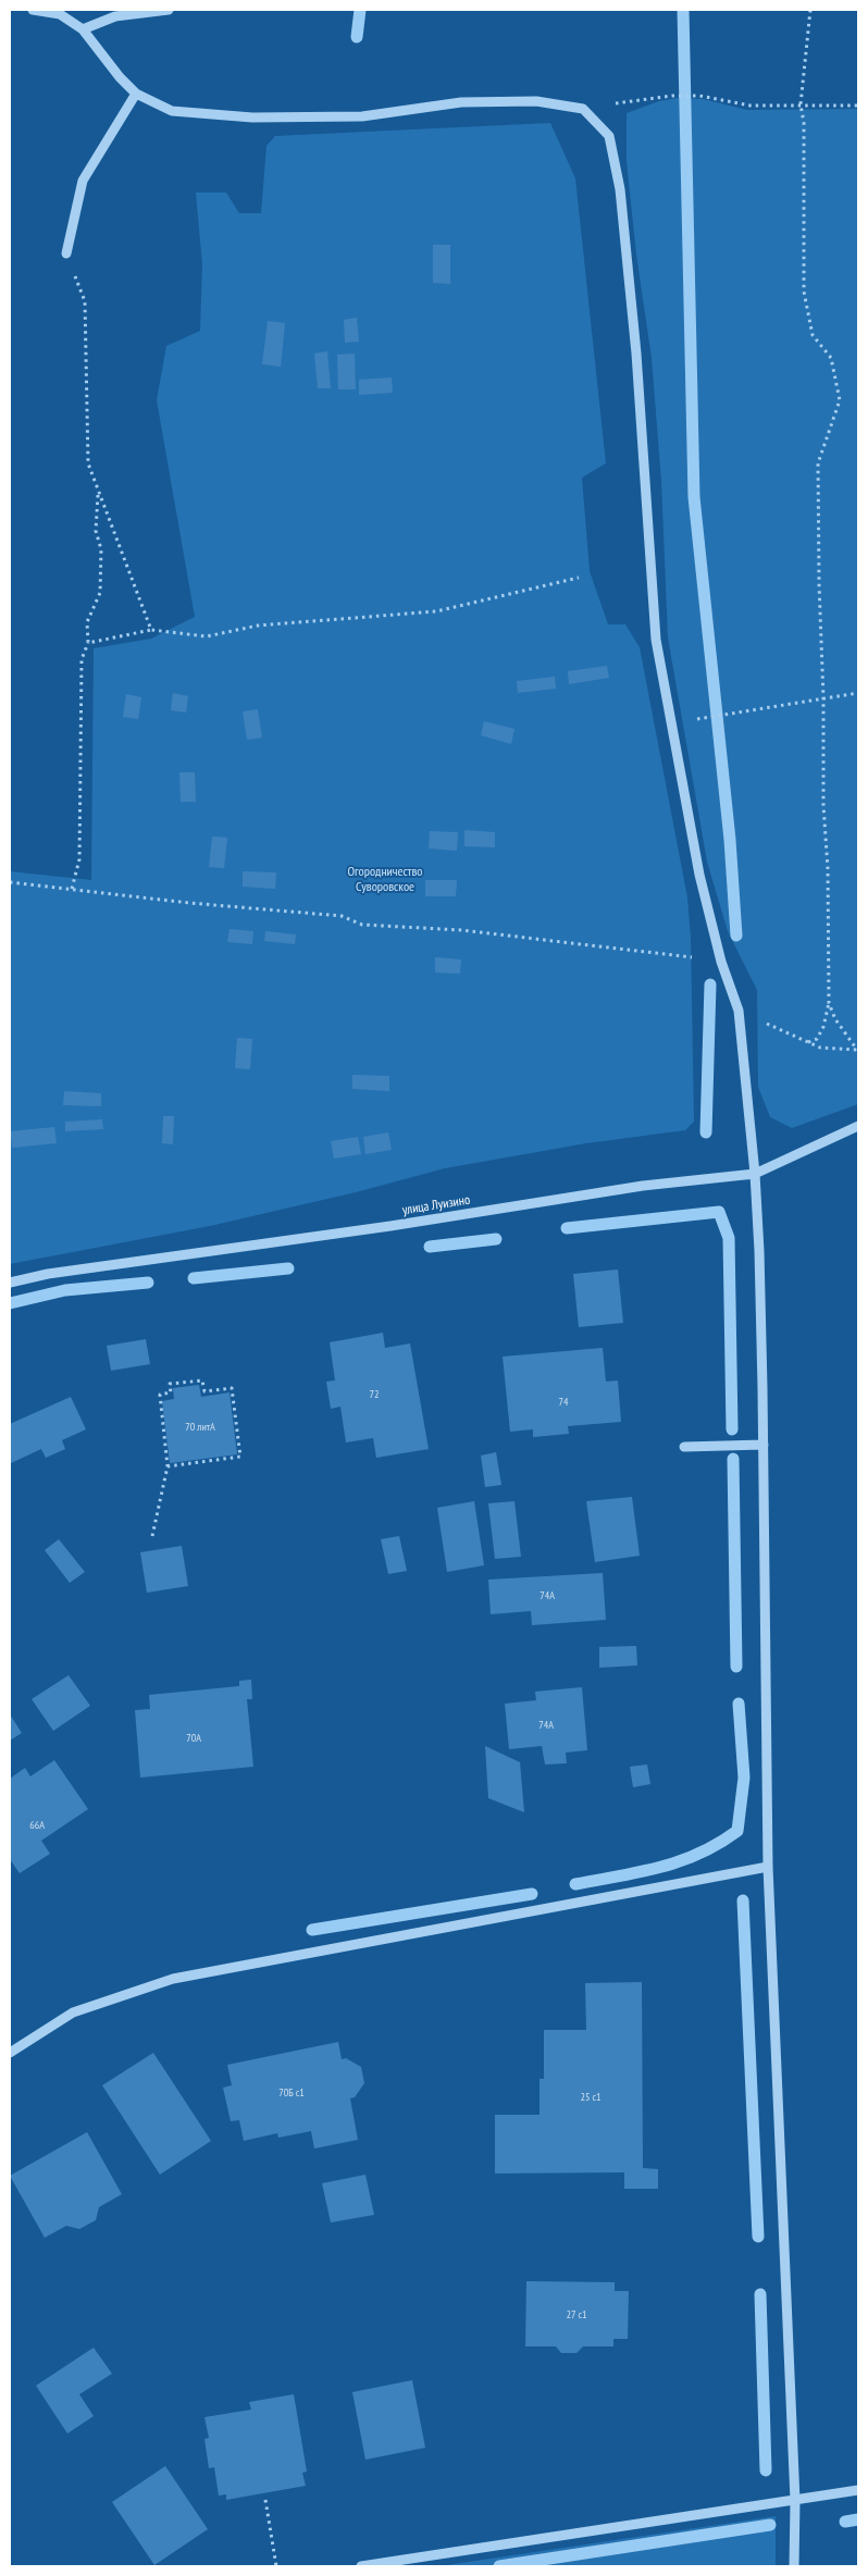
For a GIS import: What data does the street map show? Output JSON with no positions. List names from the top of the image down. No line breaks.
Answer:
{"streets":{"street":["улица Луизино"]},"parks":["Огородничество Суворовское"],"house_numbers":["72","74","70 литА","74А","74А","70А","66А","70Б с1","25 с1","27 с1"]}
